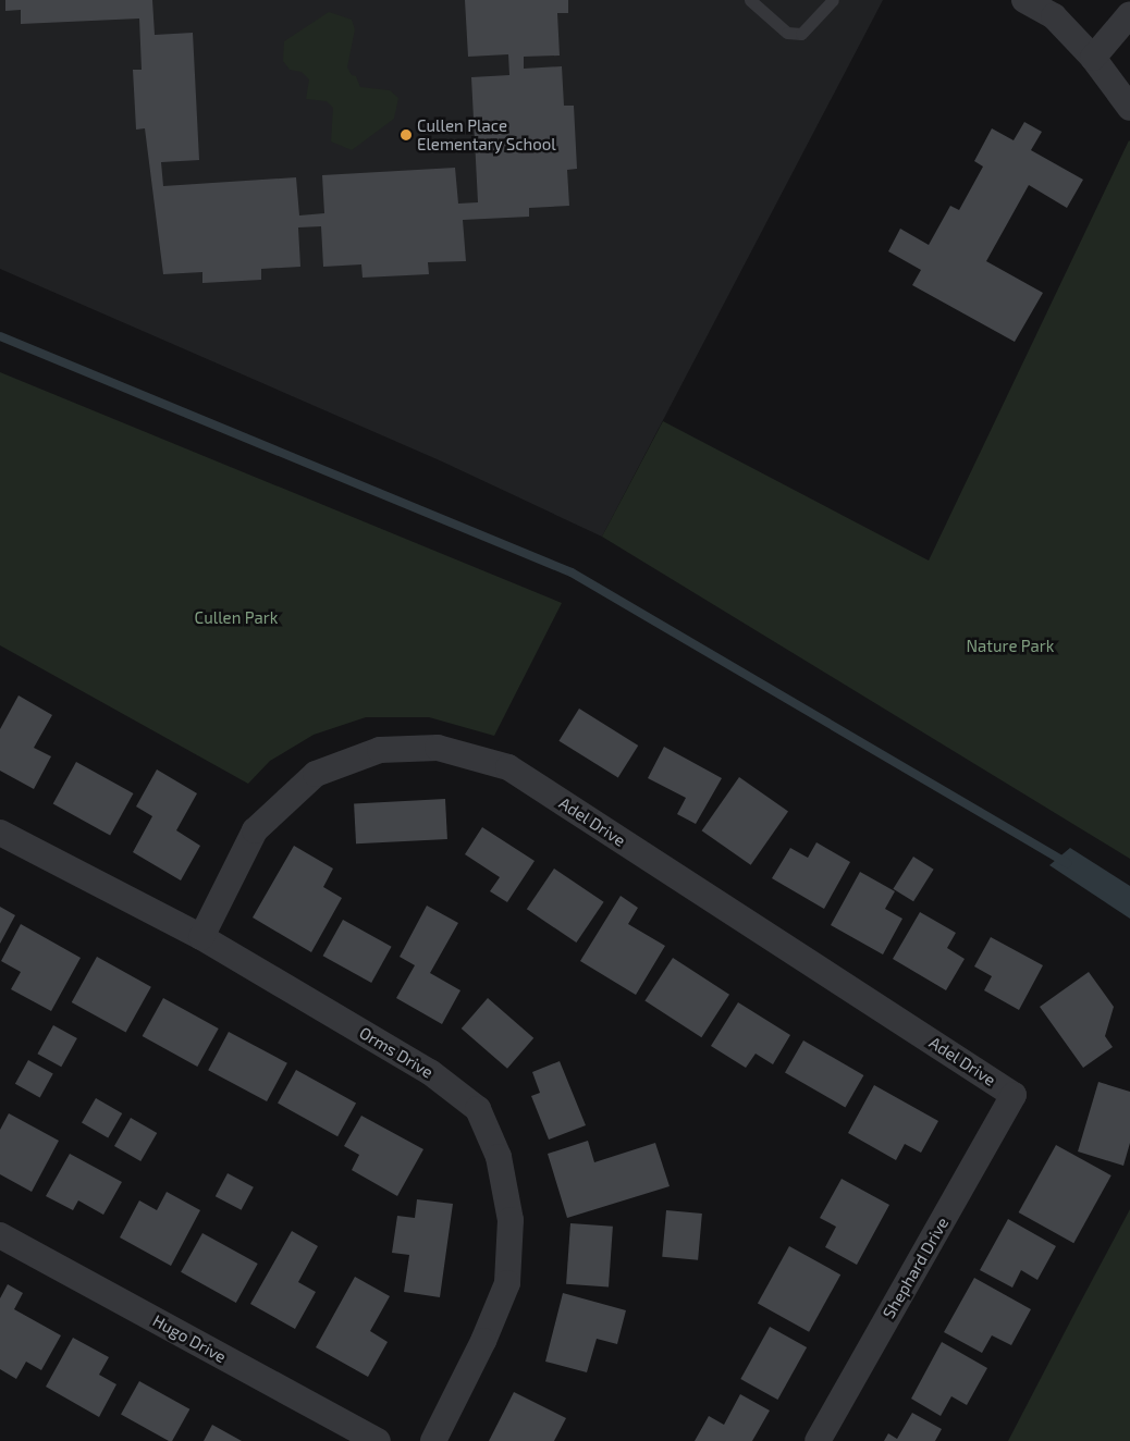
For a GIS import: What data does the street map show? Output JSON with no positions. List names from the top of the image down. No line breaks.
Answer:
{"streets":{"street":["Adel Drive","Orms Drive","Shephard Drive","Hugo Drive"]},"crossings":[["Adel Drive","Orms Drive"],["Adel Drive","Shephard Drive"]],"parks":["Cullen Park","Nature Park"],"places":["Cullen Place Elementary School"]}
